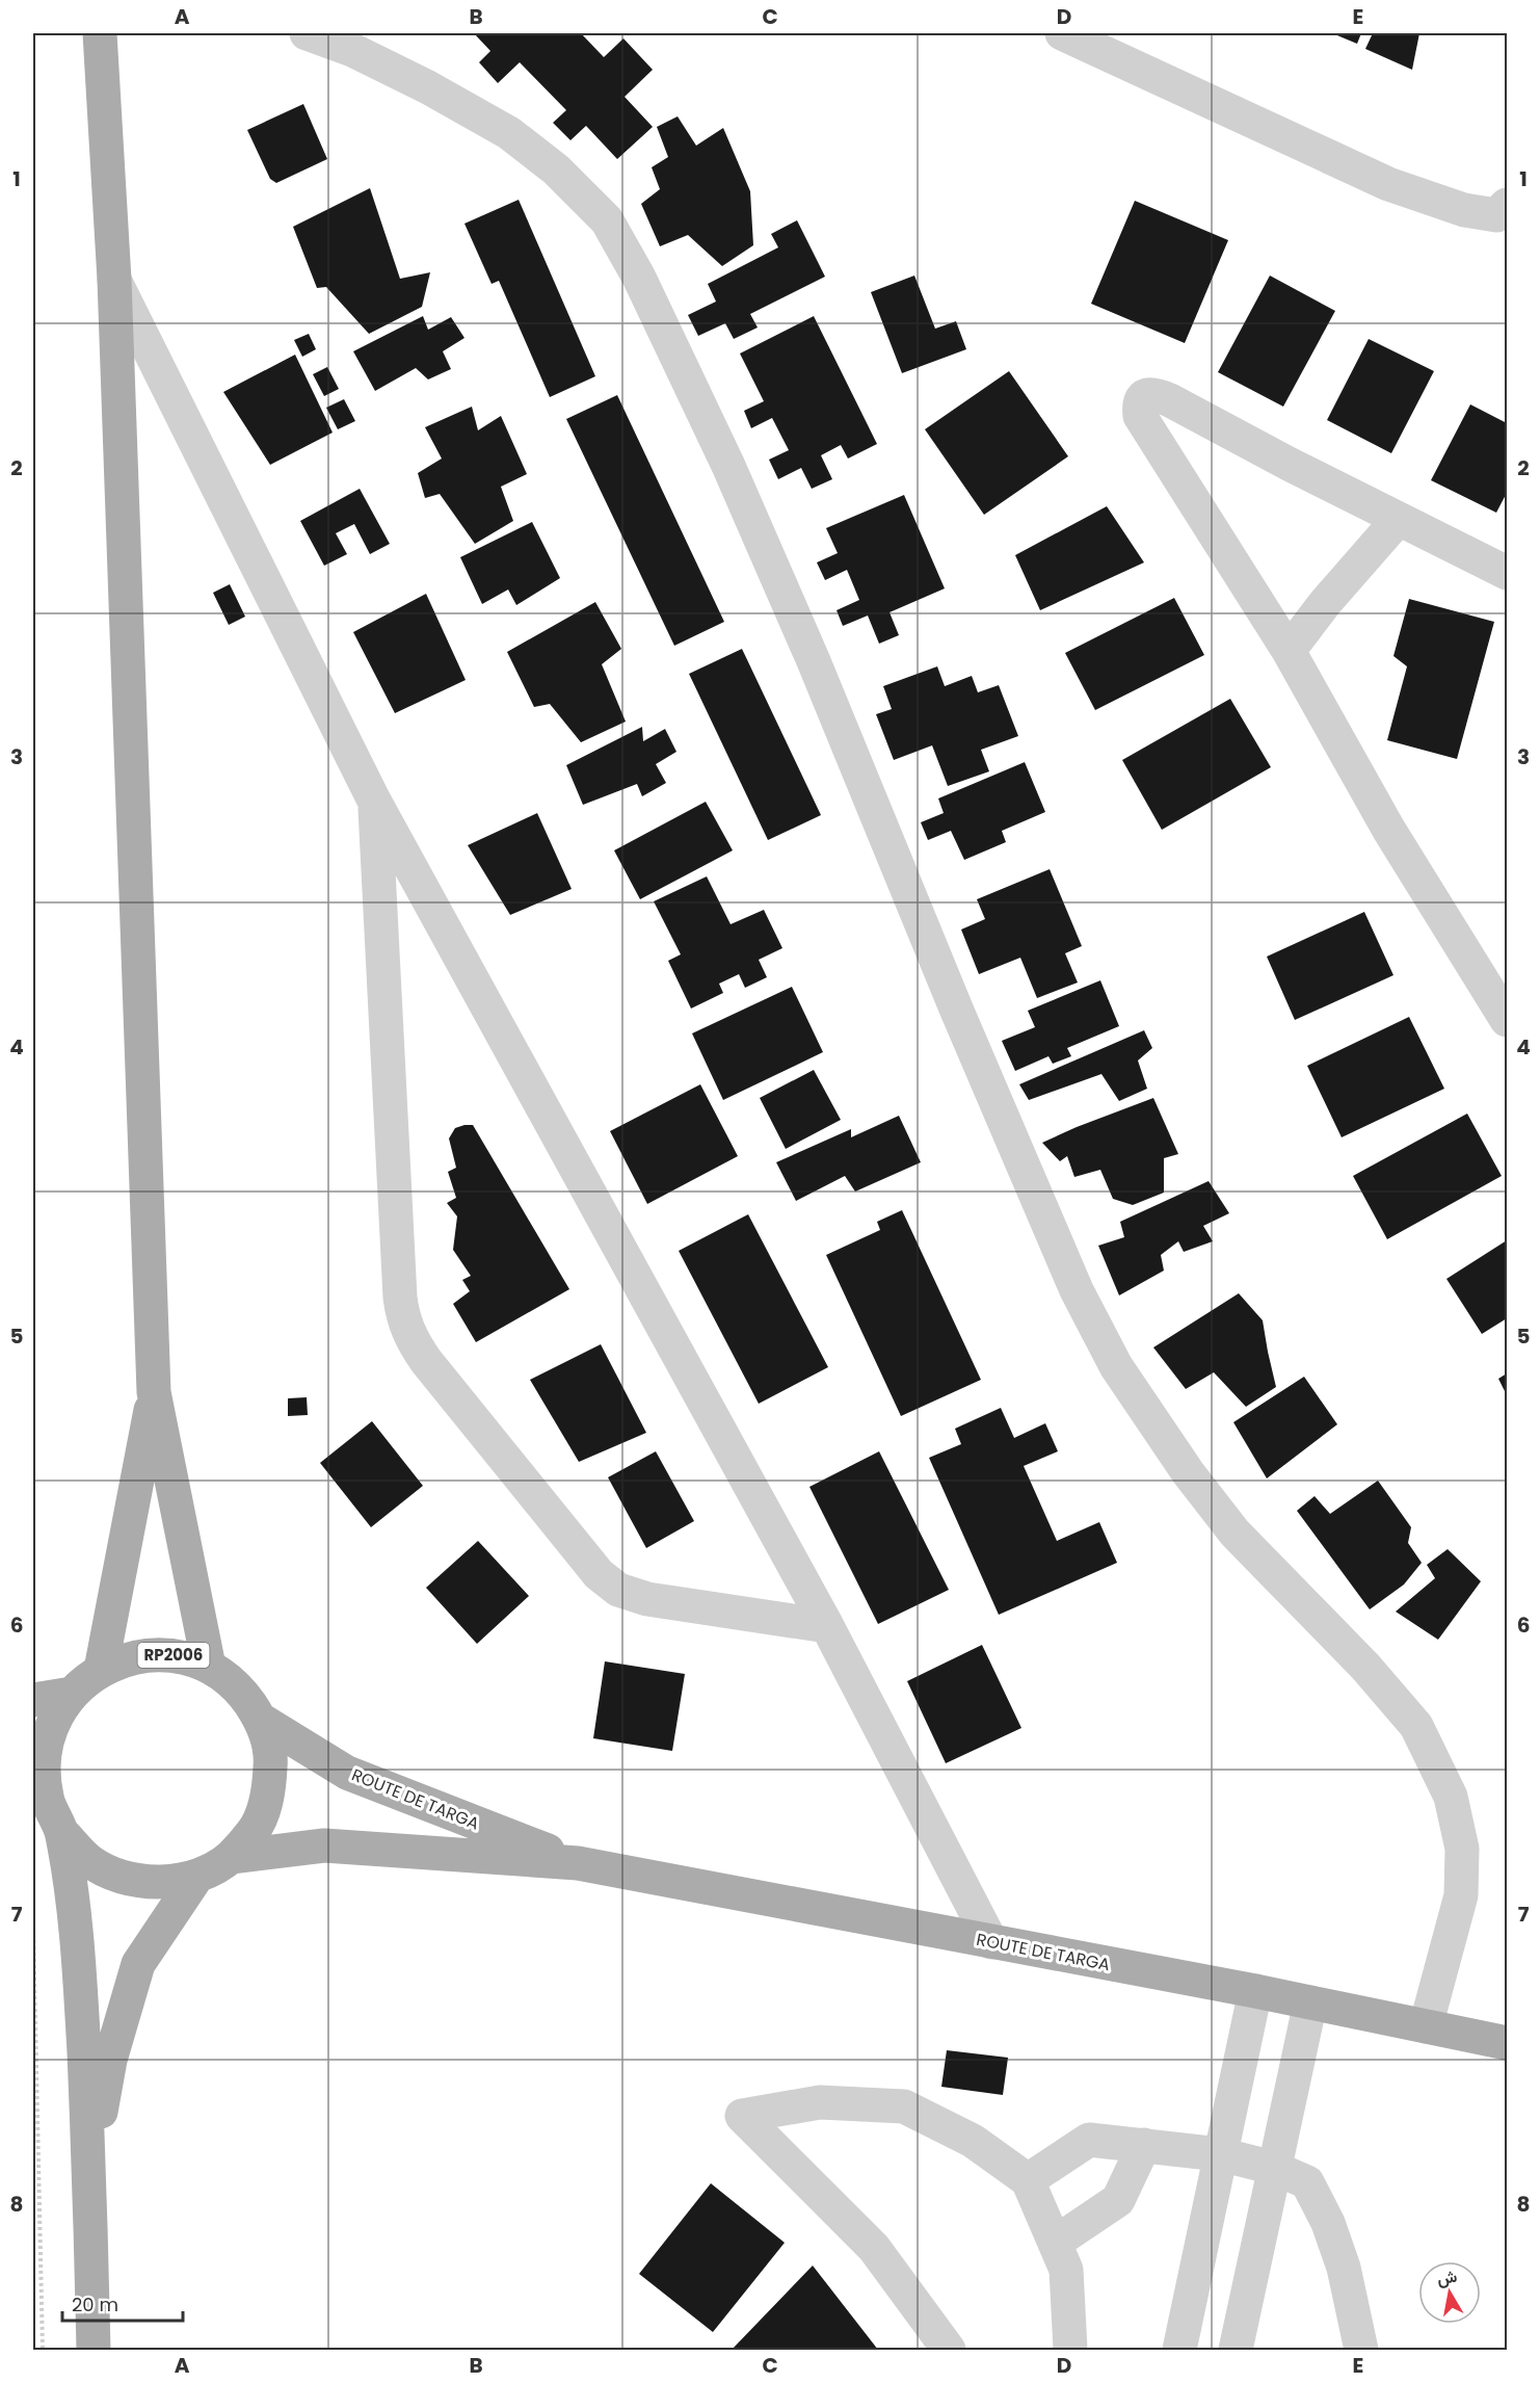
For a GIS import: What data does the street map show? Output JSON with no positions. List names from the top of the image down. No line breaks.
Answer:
{"streets":{"main road":["RP2006","ROUTE DE TARGA"]},"crossings":[["RP2006","ROUTE DE TARGA"]],"scale_bar":"20 m","north":"top","grid":{"columns":["A","B","C","D","E"],"rows":["1","2","3","4","5","6","7","8"]}}
